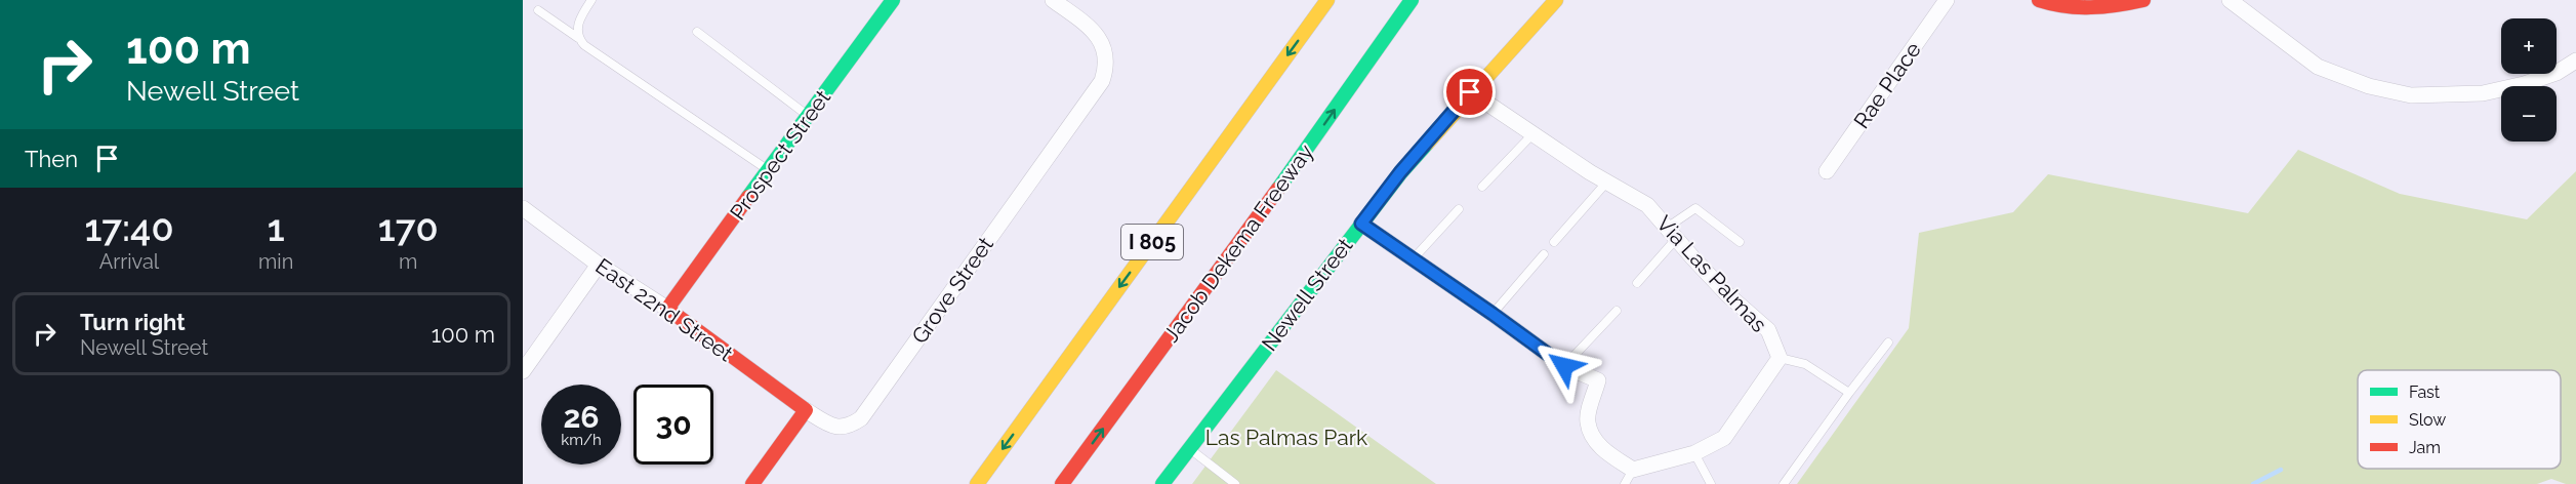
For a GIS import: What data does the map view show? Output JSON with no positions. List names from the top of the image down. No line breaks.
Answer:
{"streets":{"main road":["Prospect Street","I 805","Jacob Dekema Freeway","Newell Street","East 22nd Street"],"street":["Rae Place","Via Las Palmas","Grove Street"]},"crossings":[["Prospect Street","East 22nd Street"],["Via Las Palmas","Newell Street"],["Grove Street","East 22nd Street"]],"parks":["Las Palmas Park"],"legend":["Fast","Slow","Jam"],"page":{"turn":["100 m","Newell Street"],"map_buttons":["+","−"],"then":"Then","eta":["17:40","Arrival","1","min","170","m"],"list":[{"name":"Turn right","note":"Newell Street","value":"100 m"}],"speed":"26 km/h","limit":"30"}}
